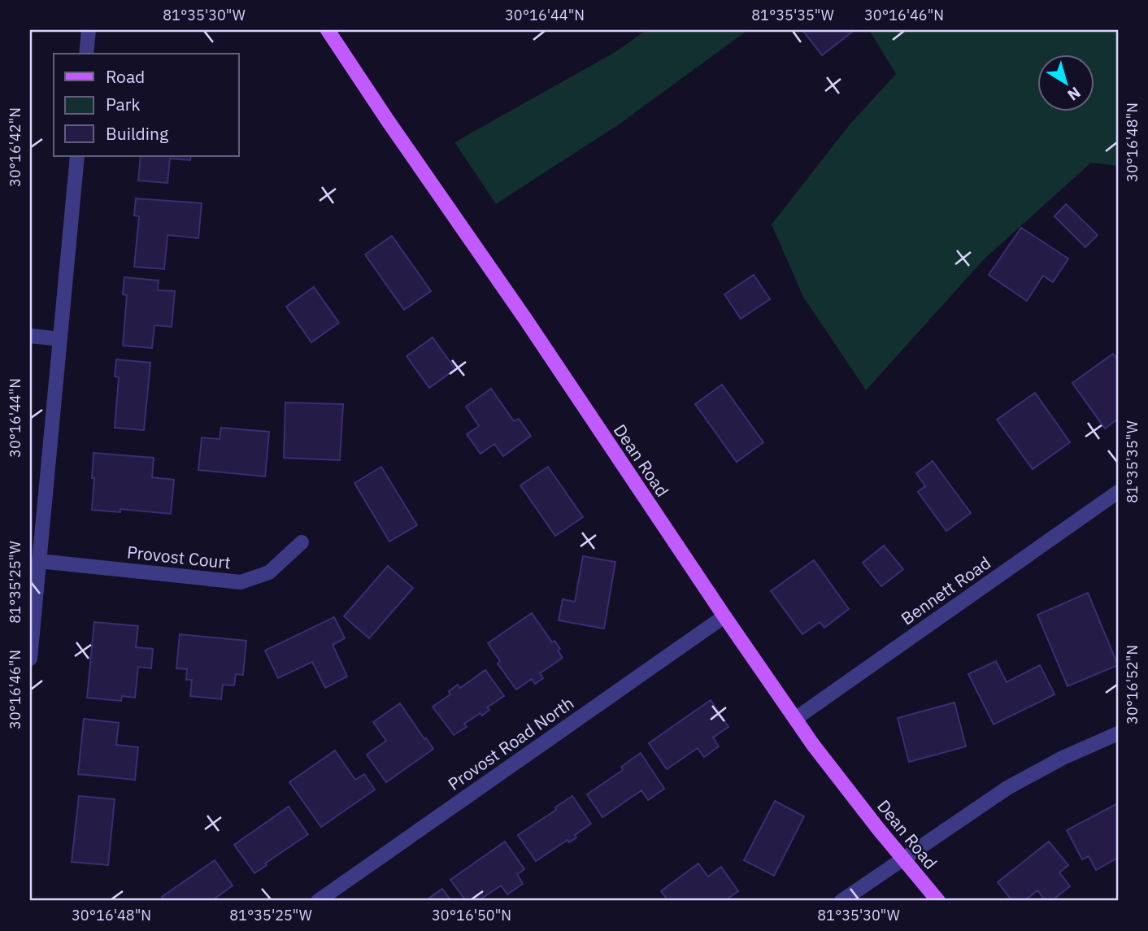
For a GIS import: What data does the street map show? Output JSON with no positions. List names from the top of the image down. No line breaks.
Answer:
{"streets":{"main road":["Dean Road"],"street":["Provost Court","Bennett Road","Provost Road North"]},"crossings":[["Dean Road","Bennett Road"],["Dean Road","Provost Road North"]],"legend":["Road","Park","Building"],"north":"bottom right","coordinates":["81°35'30\"W","30°16'44\"N","81°35'35\"W","30°16'46\"N","30°16'48\"N","30°16'42\"N","81°35'25\"W","30°16'52\"N","30°16'50\"N"]}
